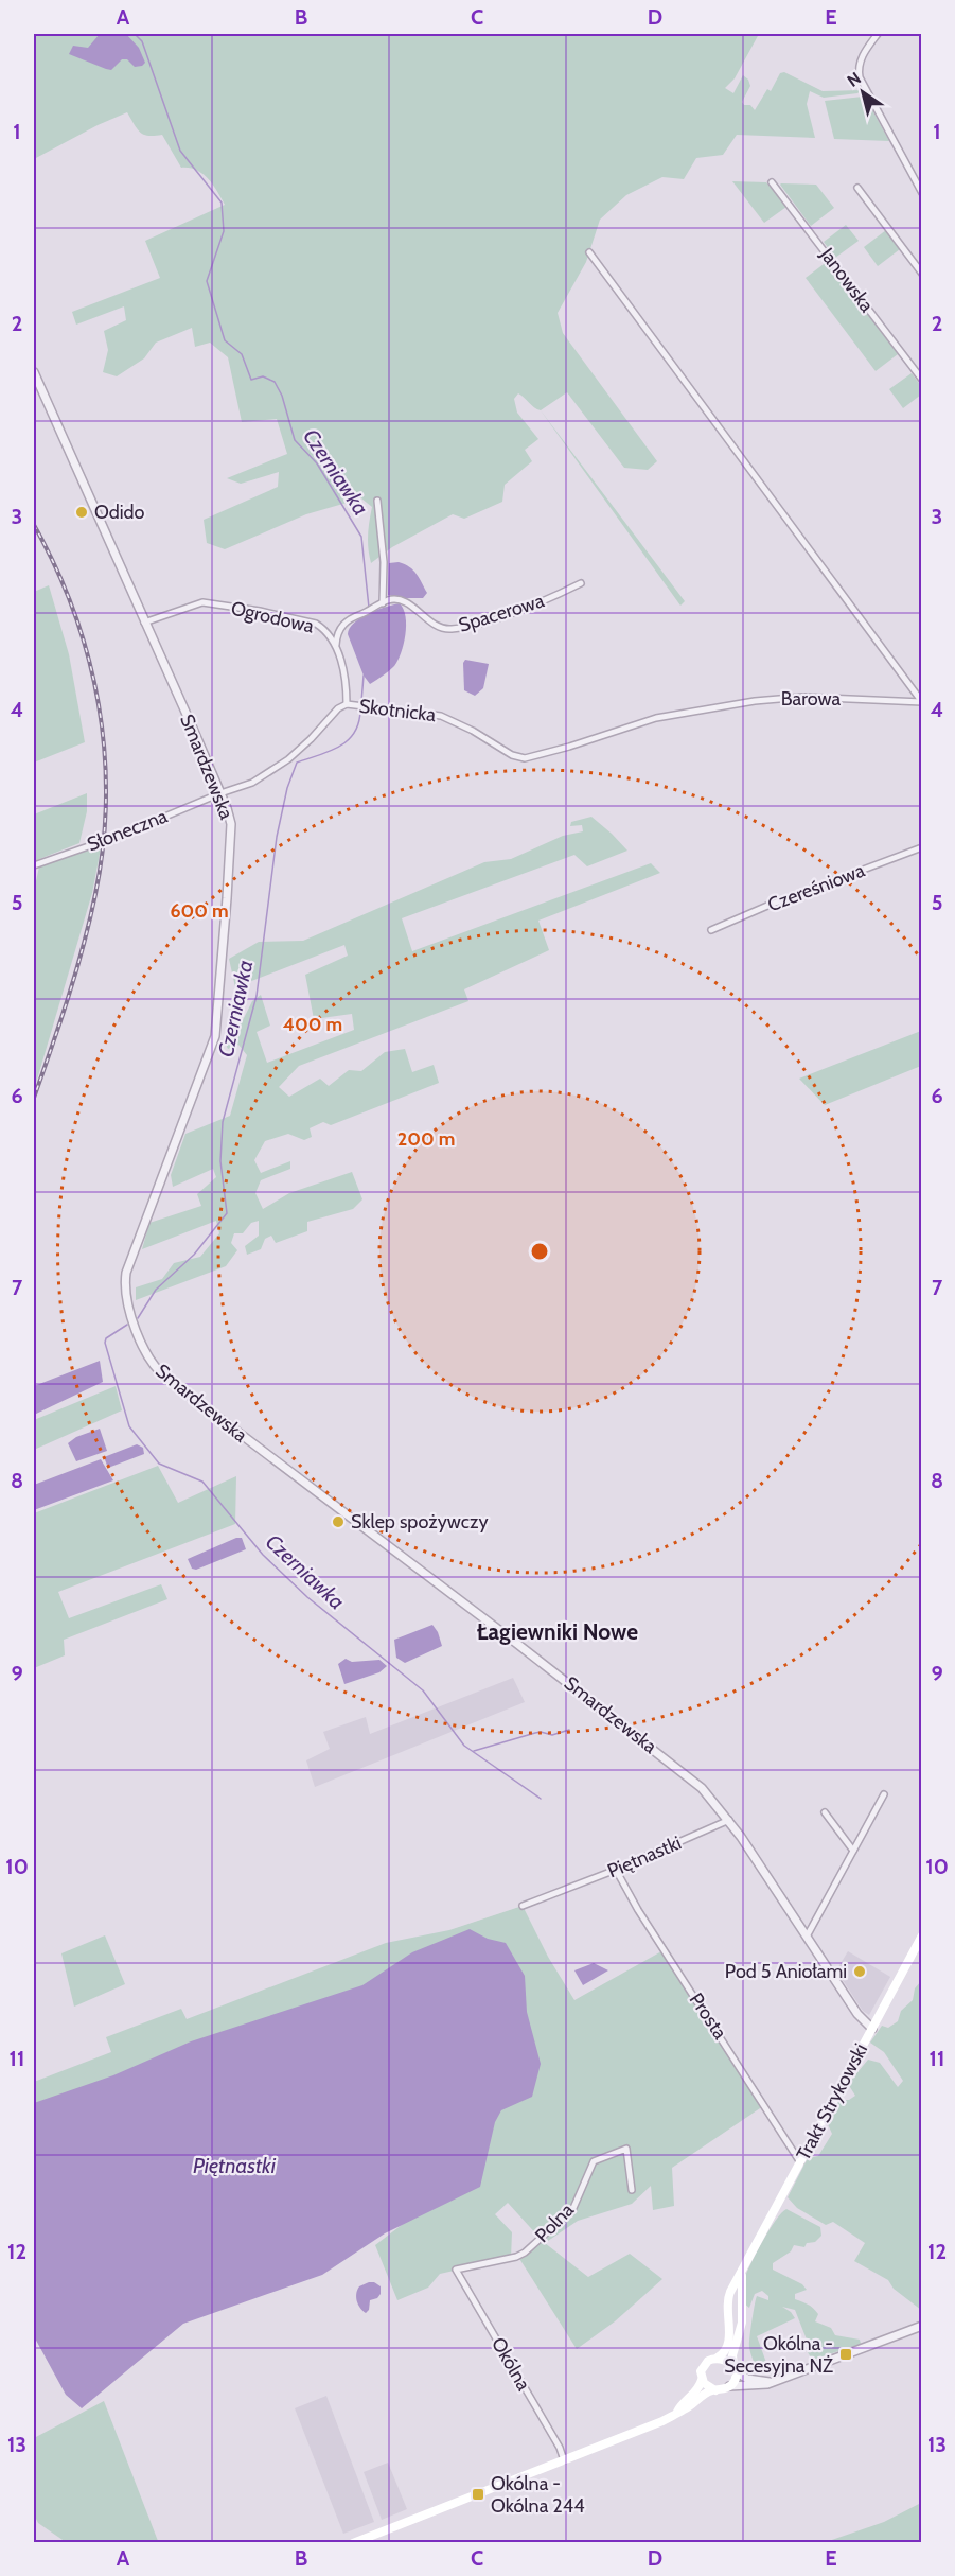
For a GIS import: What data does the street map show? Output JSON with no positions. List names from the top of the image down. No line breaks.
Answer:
{"streets":{"main road":["Trakt Strykowski"],"street":["Janowska","Spacerowa","Ogrodowa","Barowa","Skotnicka","Smardzewska","Słoneczna","Czereśniowa","Piętnastki","Prosta","Polna","Okólna"]},"crossings":[["Ogrodowa","Skotnicka"],["Ogrodowa","Smardzewska"],["Barowa","Skotnicka"],["Skotnicka","Smardzewska"],["Skotnicka","Słoneczna"],["Smardzewska","Słoneczna"],["Smardzewska","Piętnastki"],["Smardzewska","Trakt Strykowski"],["Piętnastki","Prosta"],["Prosta","Trakt Strykowski"],["Polna","Okólna"]],"districts":["Łagiewniki Nowe"],"water":["Czerniawka","Piętnastki"],"places":{"other":["Odido","Sklep spożywczy","Pod 5 Aniołami"],"transit":["Okólna - Secesyjna NŻ","Okólna - Okólna 244"]},"north":"top left","grid":{"columns":["A","B","C","D","E"],"rows":["1","2","3","4","5","6","7","8","9","10","11","12","13"]},"rings":["600 m","400 m","200 m"]}
